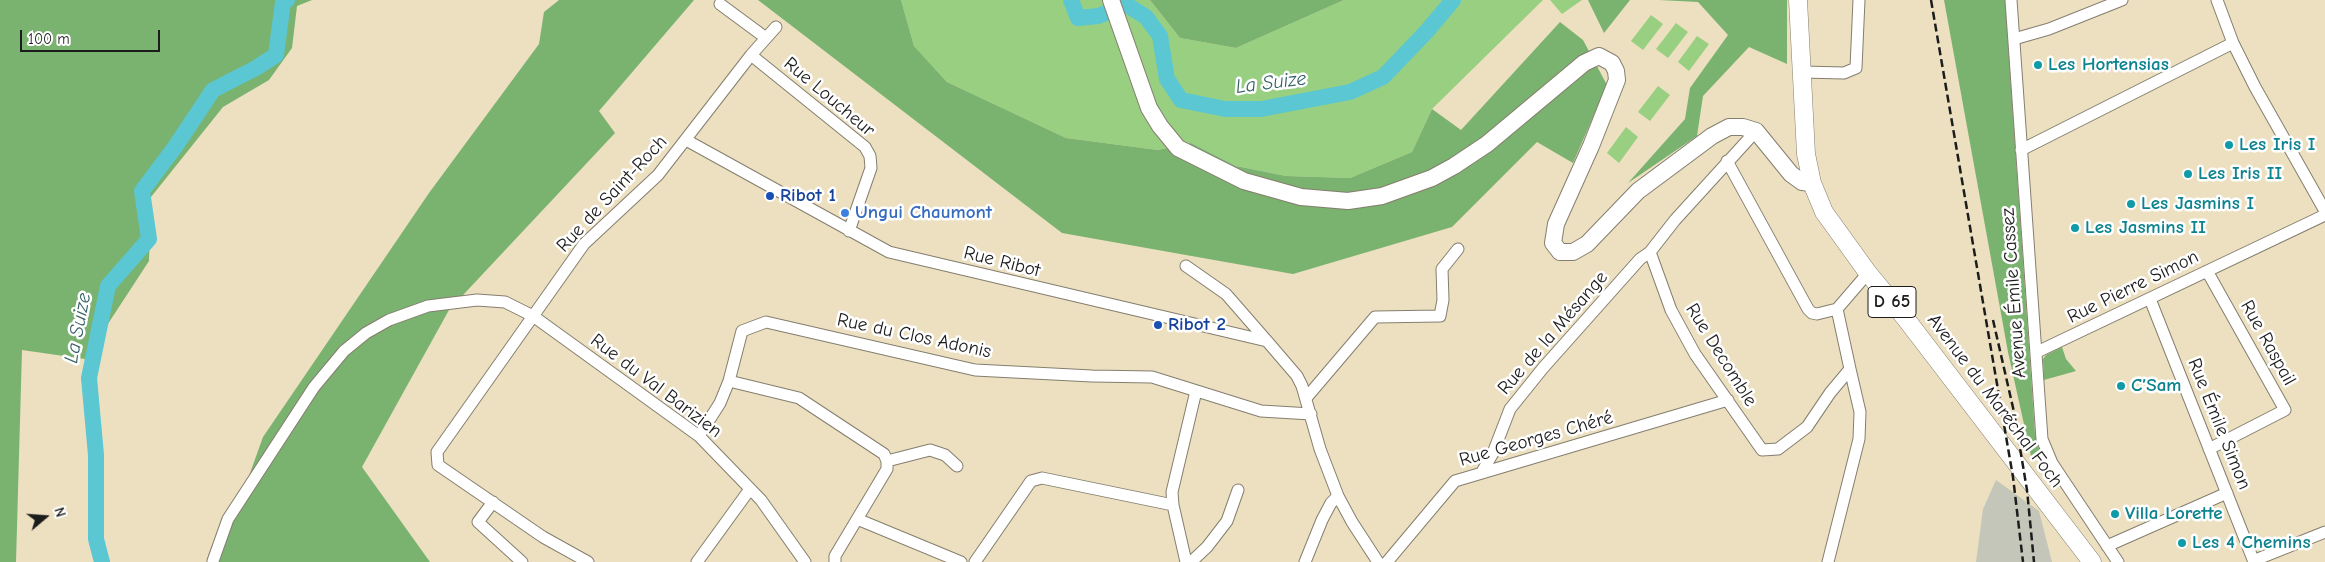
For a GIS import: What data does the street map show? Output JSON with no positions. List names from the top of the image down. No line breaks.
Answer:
{"streets":{"main road":["D 65","Avenue du Maréchal Foch"],"street":["Rue Loucheur","Rue de Saint-Roch","Rue Ribot","Rue Pierre Simon","Avenue Émile Cassez","Rue de la Mésange","Rue du Clos Adonis","Rue Raspail","Rue Decomble","Rue du Val Barizien","Rue Émile Simon","Rue Georges Chéré"]},"crossings":[["Rue Loucheur","Rue de Saint-Roch"],["Rue Loucheur","Rue Ribot"],["Rue de Saint-Roch","Rue Ribot"],["Rue de Saint-Roch","Rue du Val Barizien"],["Rue Pierre Simon","Avenue Émile Cassez"],["Rue Pierre Simon","Rue Raspail"],["Rue Pierre Simon","Rue Émile Simon"],["Rue de la Mésange","Rue Decomble"],["Rue de la Mésange","Rue Georges Chéré"],["Rue du Clos Adonis","Rue du Val Barizien"],["Rue Raspail","Rue Émile Simon"],["Rue Decomble","Rue Georges Chéré"]],"water":["La Suize"],"places":["Les Hortensias","Les Iris I","Les Iris II","Ribot 1","Les Jasmins I","Ungui Chaumont","Les Jasmins II","Ribot 2","C’Sam","Villa Lorette","Les 4 Chemins"],"scale_bar":"100 m","north":"right"}
